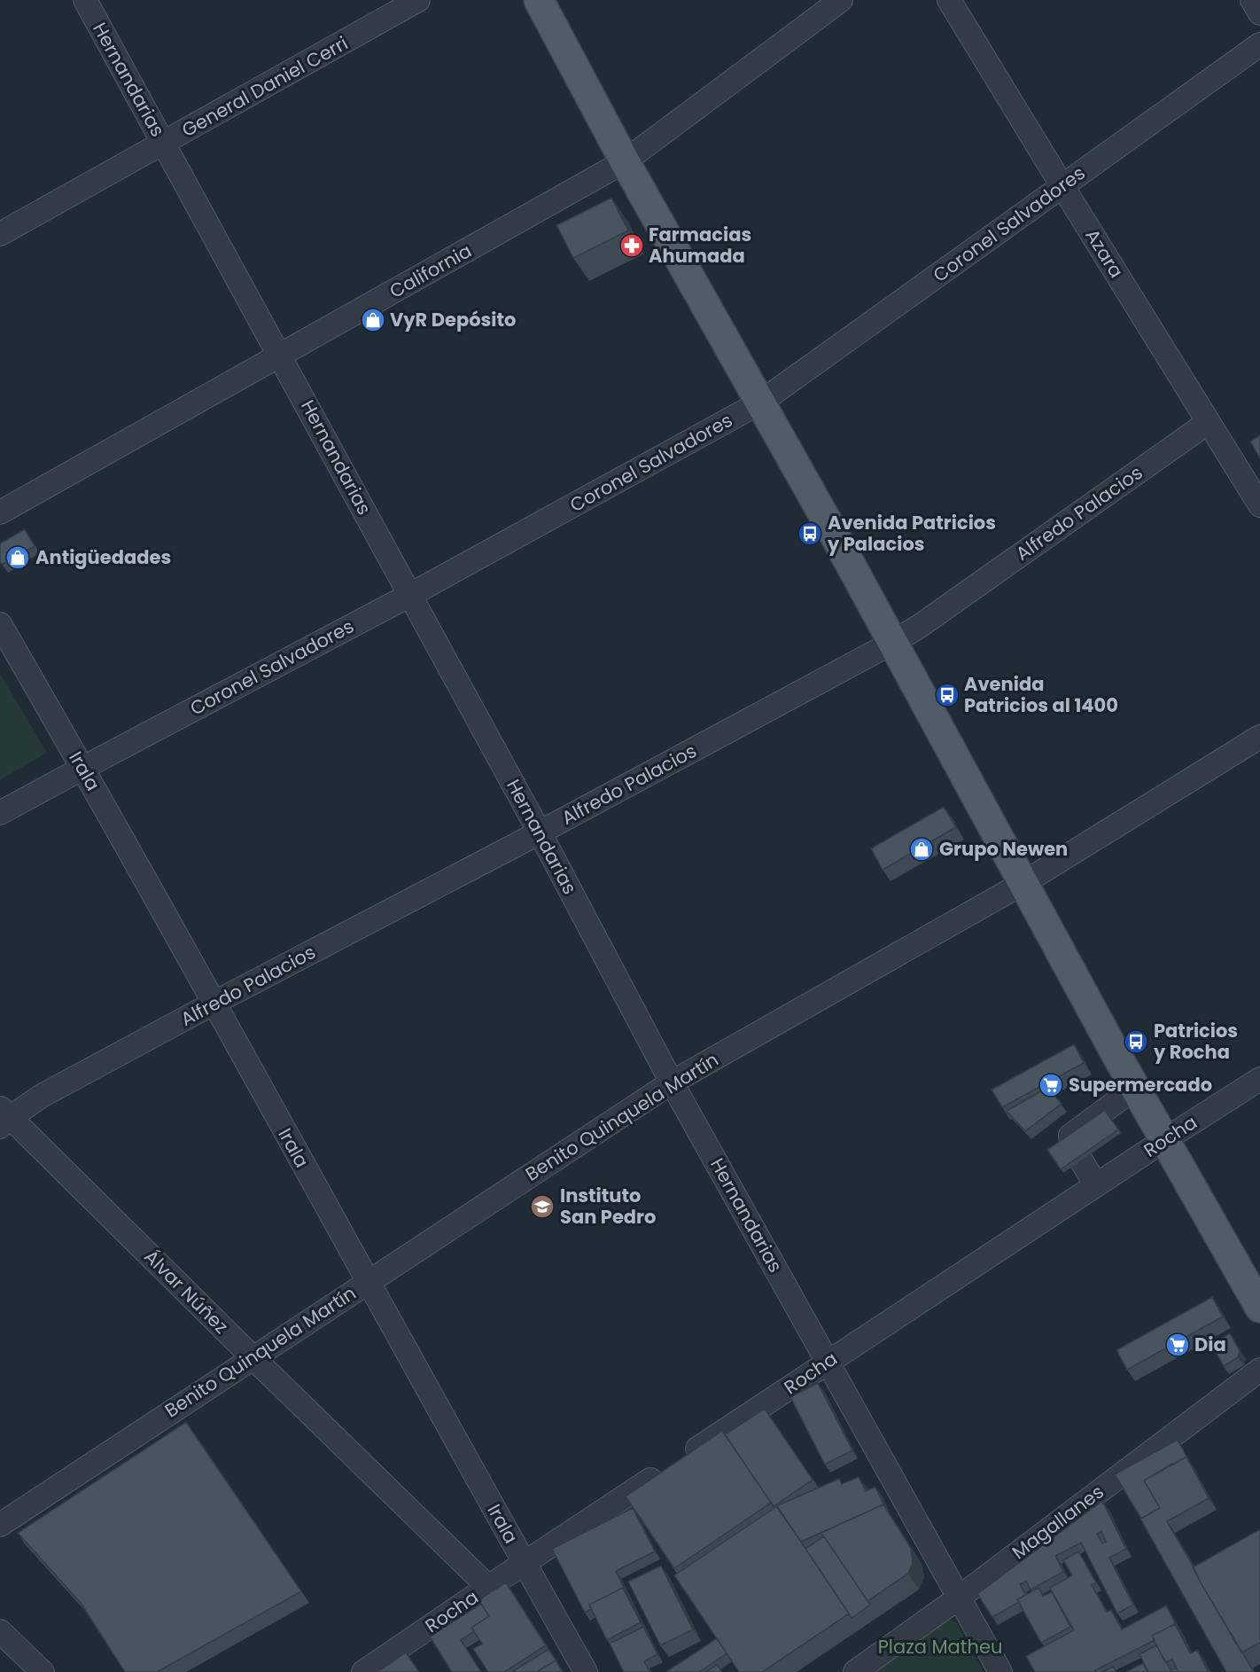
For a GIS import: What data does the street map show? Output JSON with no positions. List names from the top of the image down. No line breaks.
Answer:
{"streets":{"street":["Hernandarias","General Daniel Cerri","Coronel Salvadores","Azara","California","Alfredo Palacios","Irala","Benito Quinquela Martín","Rocha","Álvar Núñez","Magallanes"]},"crossings":[["Hernandarias","General Daniel Cerri"],["Hernandarias","Coronel Salvadores"],["Hernandarias","California"],["Hernandarias","Alfredo Palacios"],["Hernandarias","Benito Quinquela Martín"],["Hernandarias","Rocha"],["Hernandarias","Magallanes"],["Coronel Salvadores","Azara"],["Coronel Salvadores","Irala"],["Azara","Alfredo Palacios"],["Alfredo Palacios","Irala"],["Alfredo Palacios","Álvar Núñez"],["Irala","Benito Quinquela Martín"],["Irala","Rocha"],["Benito Quinquela Martín","Álvar Núñez"],["Rocha","Álvar Núñez"]],"parks":["Plaza Matheu"],"places":{"pharmacy":["Farmacias Ahumada"],"shop":["VyR Depósito","Antigüedades","Grupo Newen"],"bus stop":["Avenida Patricios y Palacios","Avenida Patricios al 1400","Patricios y Rocha"],"supermarket":["Supermercado","Dia"],"school or university":["Instituto San Pedro"]}}
